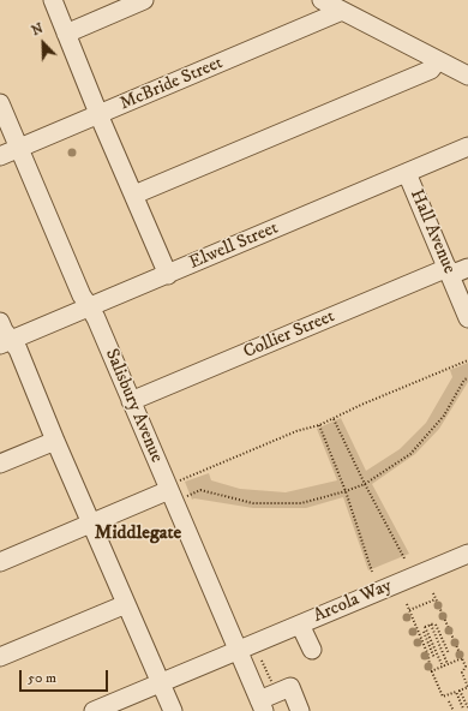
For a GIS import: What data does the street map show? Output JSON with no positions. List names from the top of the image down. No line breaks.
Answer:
{"streets":{"street":["McBride Street","Hall Avenue","Elwell Street","Collier Street","Salisbury Avenue","Arcola Way"]},"crossings":[["McBride Street","Salisbury Avenue"],["Hall Avenue","Elwell Street"],["Hall Avenue","Collier Street"],["Elwell Street","Salisbury Avenue"],["Collier Street","Salisbury Avenue"],["Salisbury Avenue","Arcola Way"]],"districts":["Middlegate"],"scale_bar":"50 m","north":"top left"}
